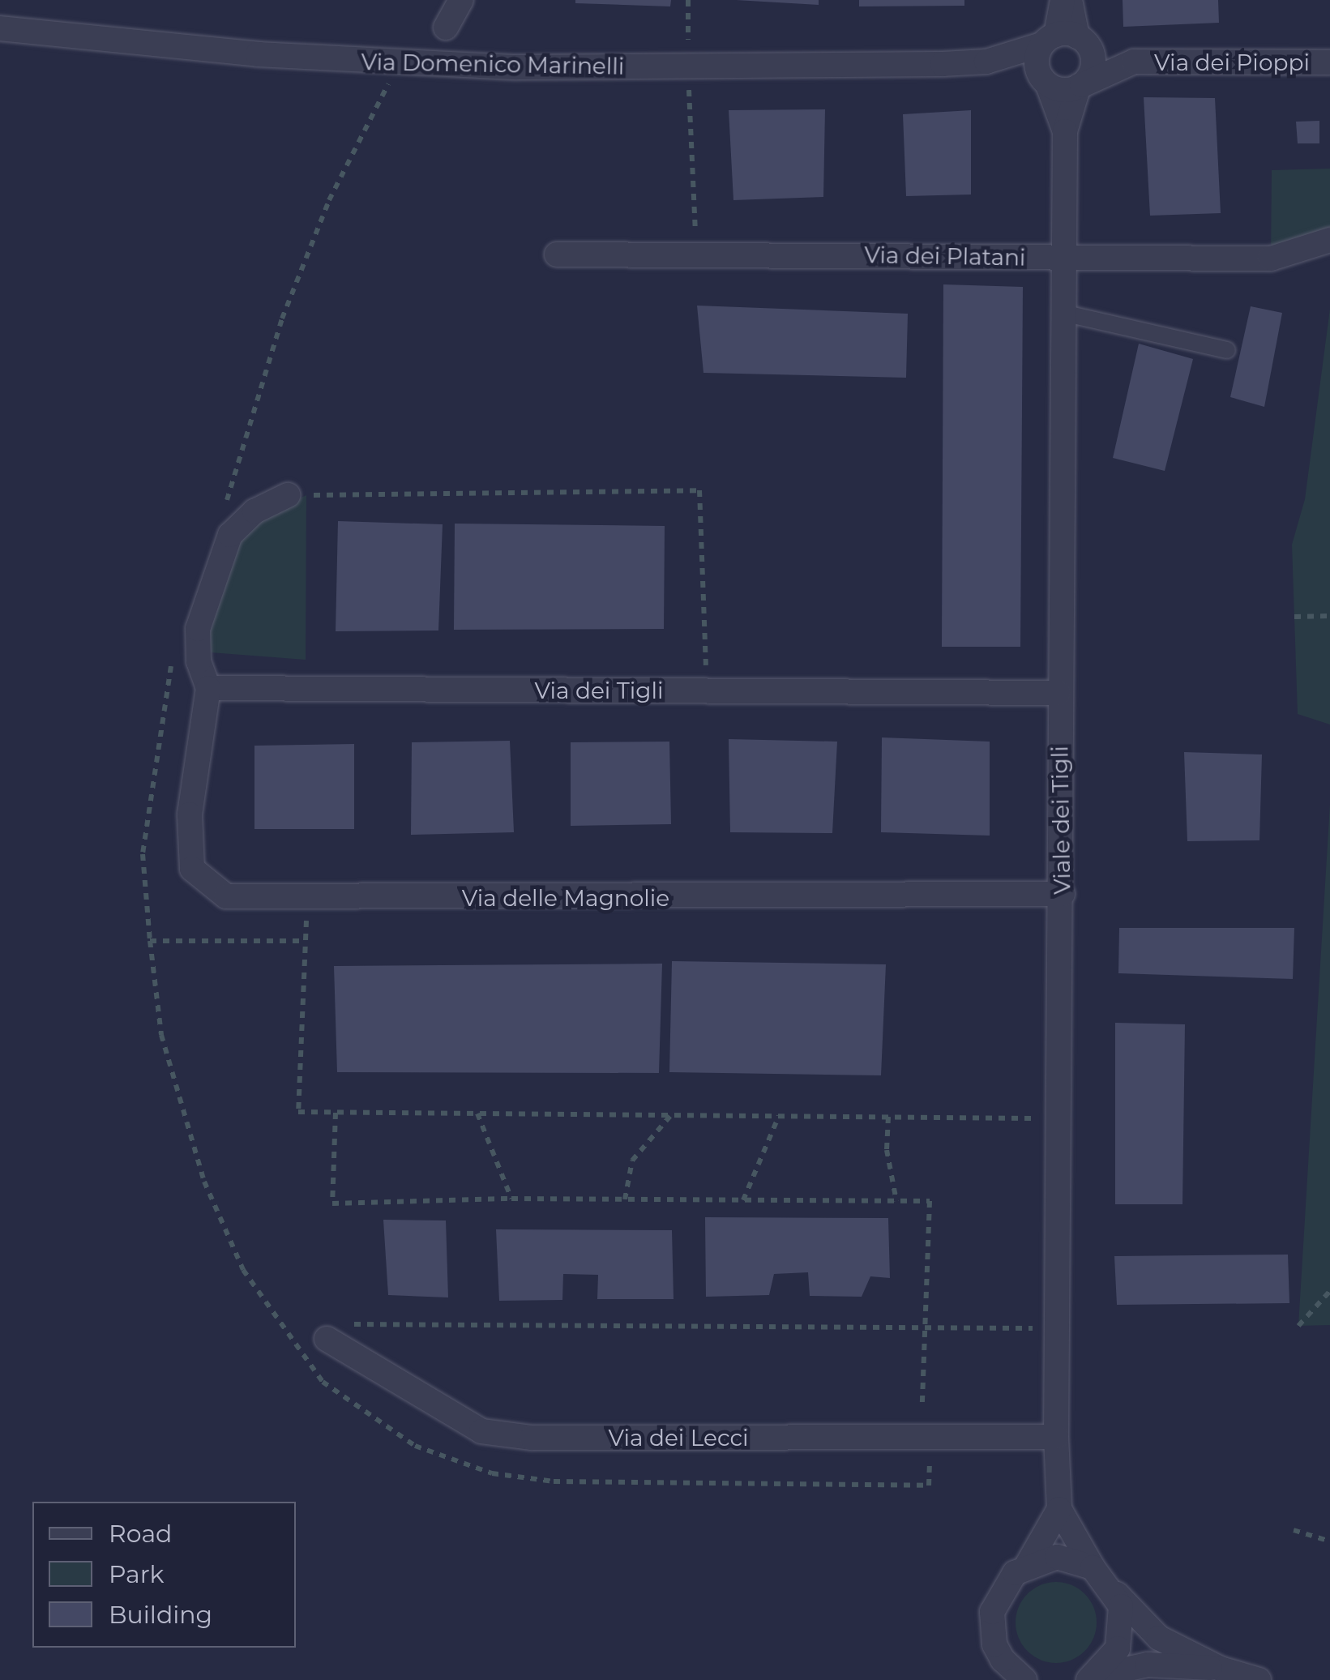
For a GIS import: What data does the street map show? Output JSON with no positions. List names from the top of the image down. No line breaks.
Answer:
{"streets":{"street":["Via dei Pioppi","Via Domenico Marinelli","Via dei Platani","Via dei Tigli","Viale dei Tigli","Via delle Magnolie","Via dei Lecci"]},"crossings":[["Via dei Pioppi","Via Domenico Marinelli"],["Via dei Pioppi","Viale dei Tigli"],["Via Domenico Marinelli","Viale dei Tigli"],["Via dei Platani","Viale dei Tigli"],["Via dei Tigli","Viale dei Tigli"],["Via dei Tigli","Via delle Magnolie"],["Viale dei Tigli","Via delle Magnolie"],["Viale dei Tigli","Via dei Lecci"]],"legend":["Road","Park","Building"]}
